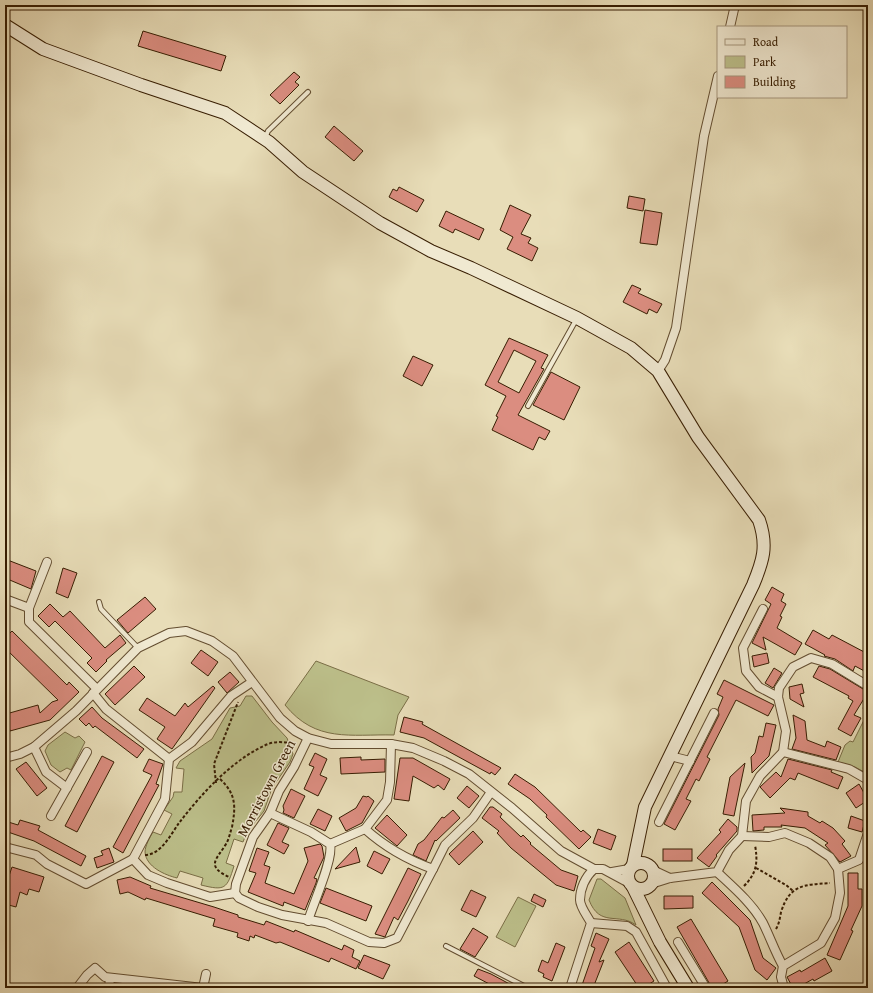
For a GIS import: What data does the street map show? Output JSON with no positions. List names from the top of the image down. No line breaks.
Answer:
{"streets":{"street":["Morristown Green"]},"legend":["Road","Park","Building"]}
